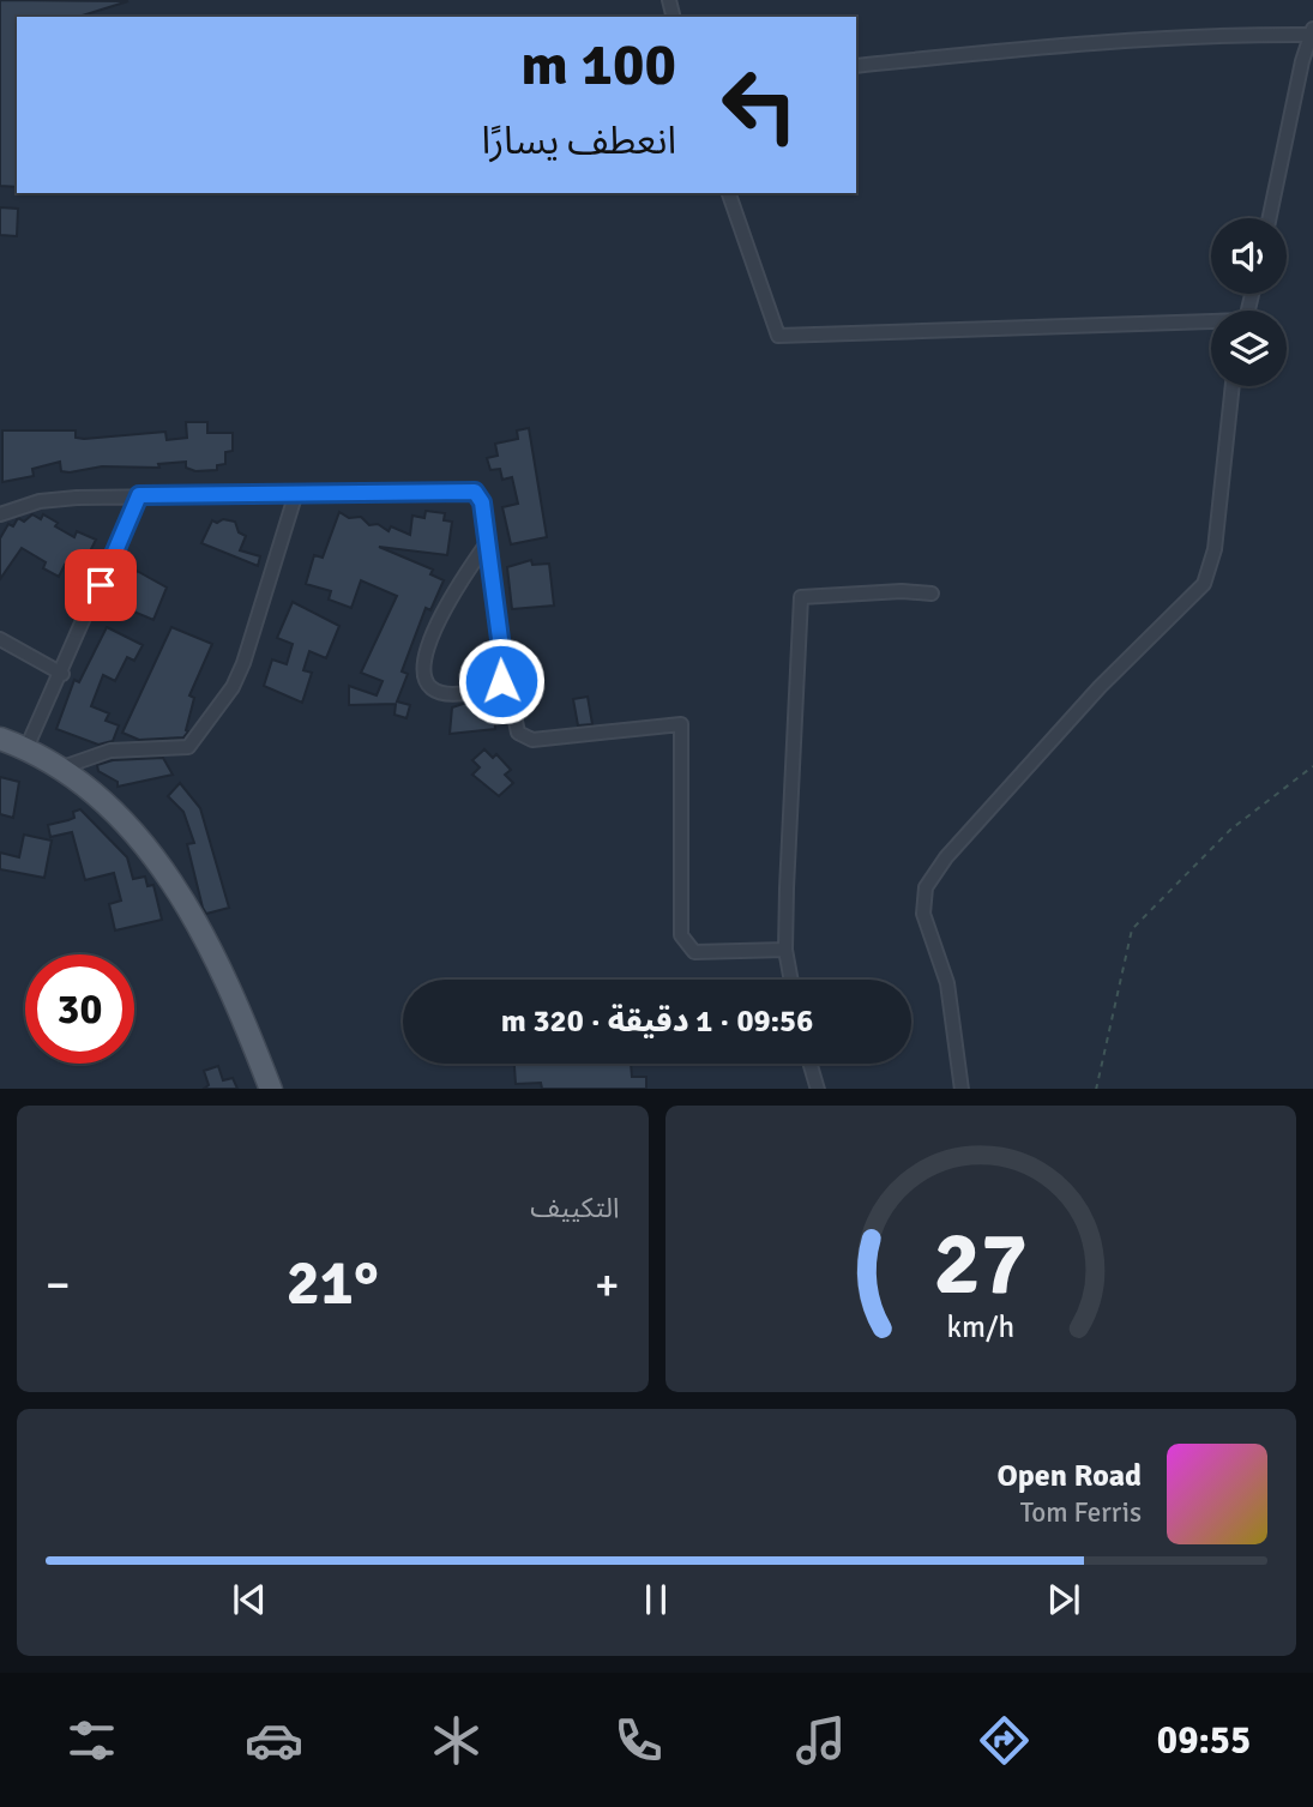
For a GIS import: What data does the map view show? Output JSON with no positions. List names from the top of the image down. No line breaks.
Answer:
{"page":{"turn":["100 m","انعطف يسارًا"],"limit":"30","trip":"09:56 · 1 دقيقة · 320 m","tile":"التكييف","heat":["−","21°","+"],"song":["Open Road","Tom Ferris"],"tabs":"09:55","gauge":["27","km/h"]}}
